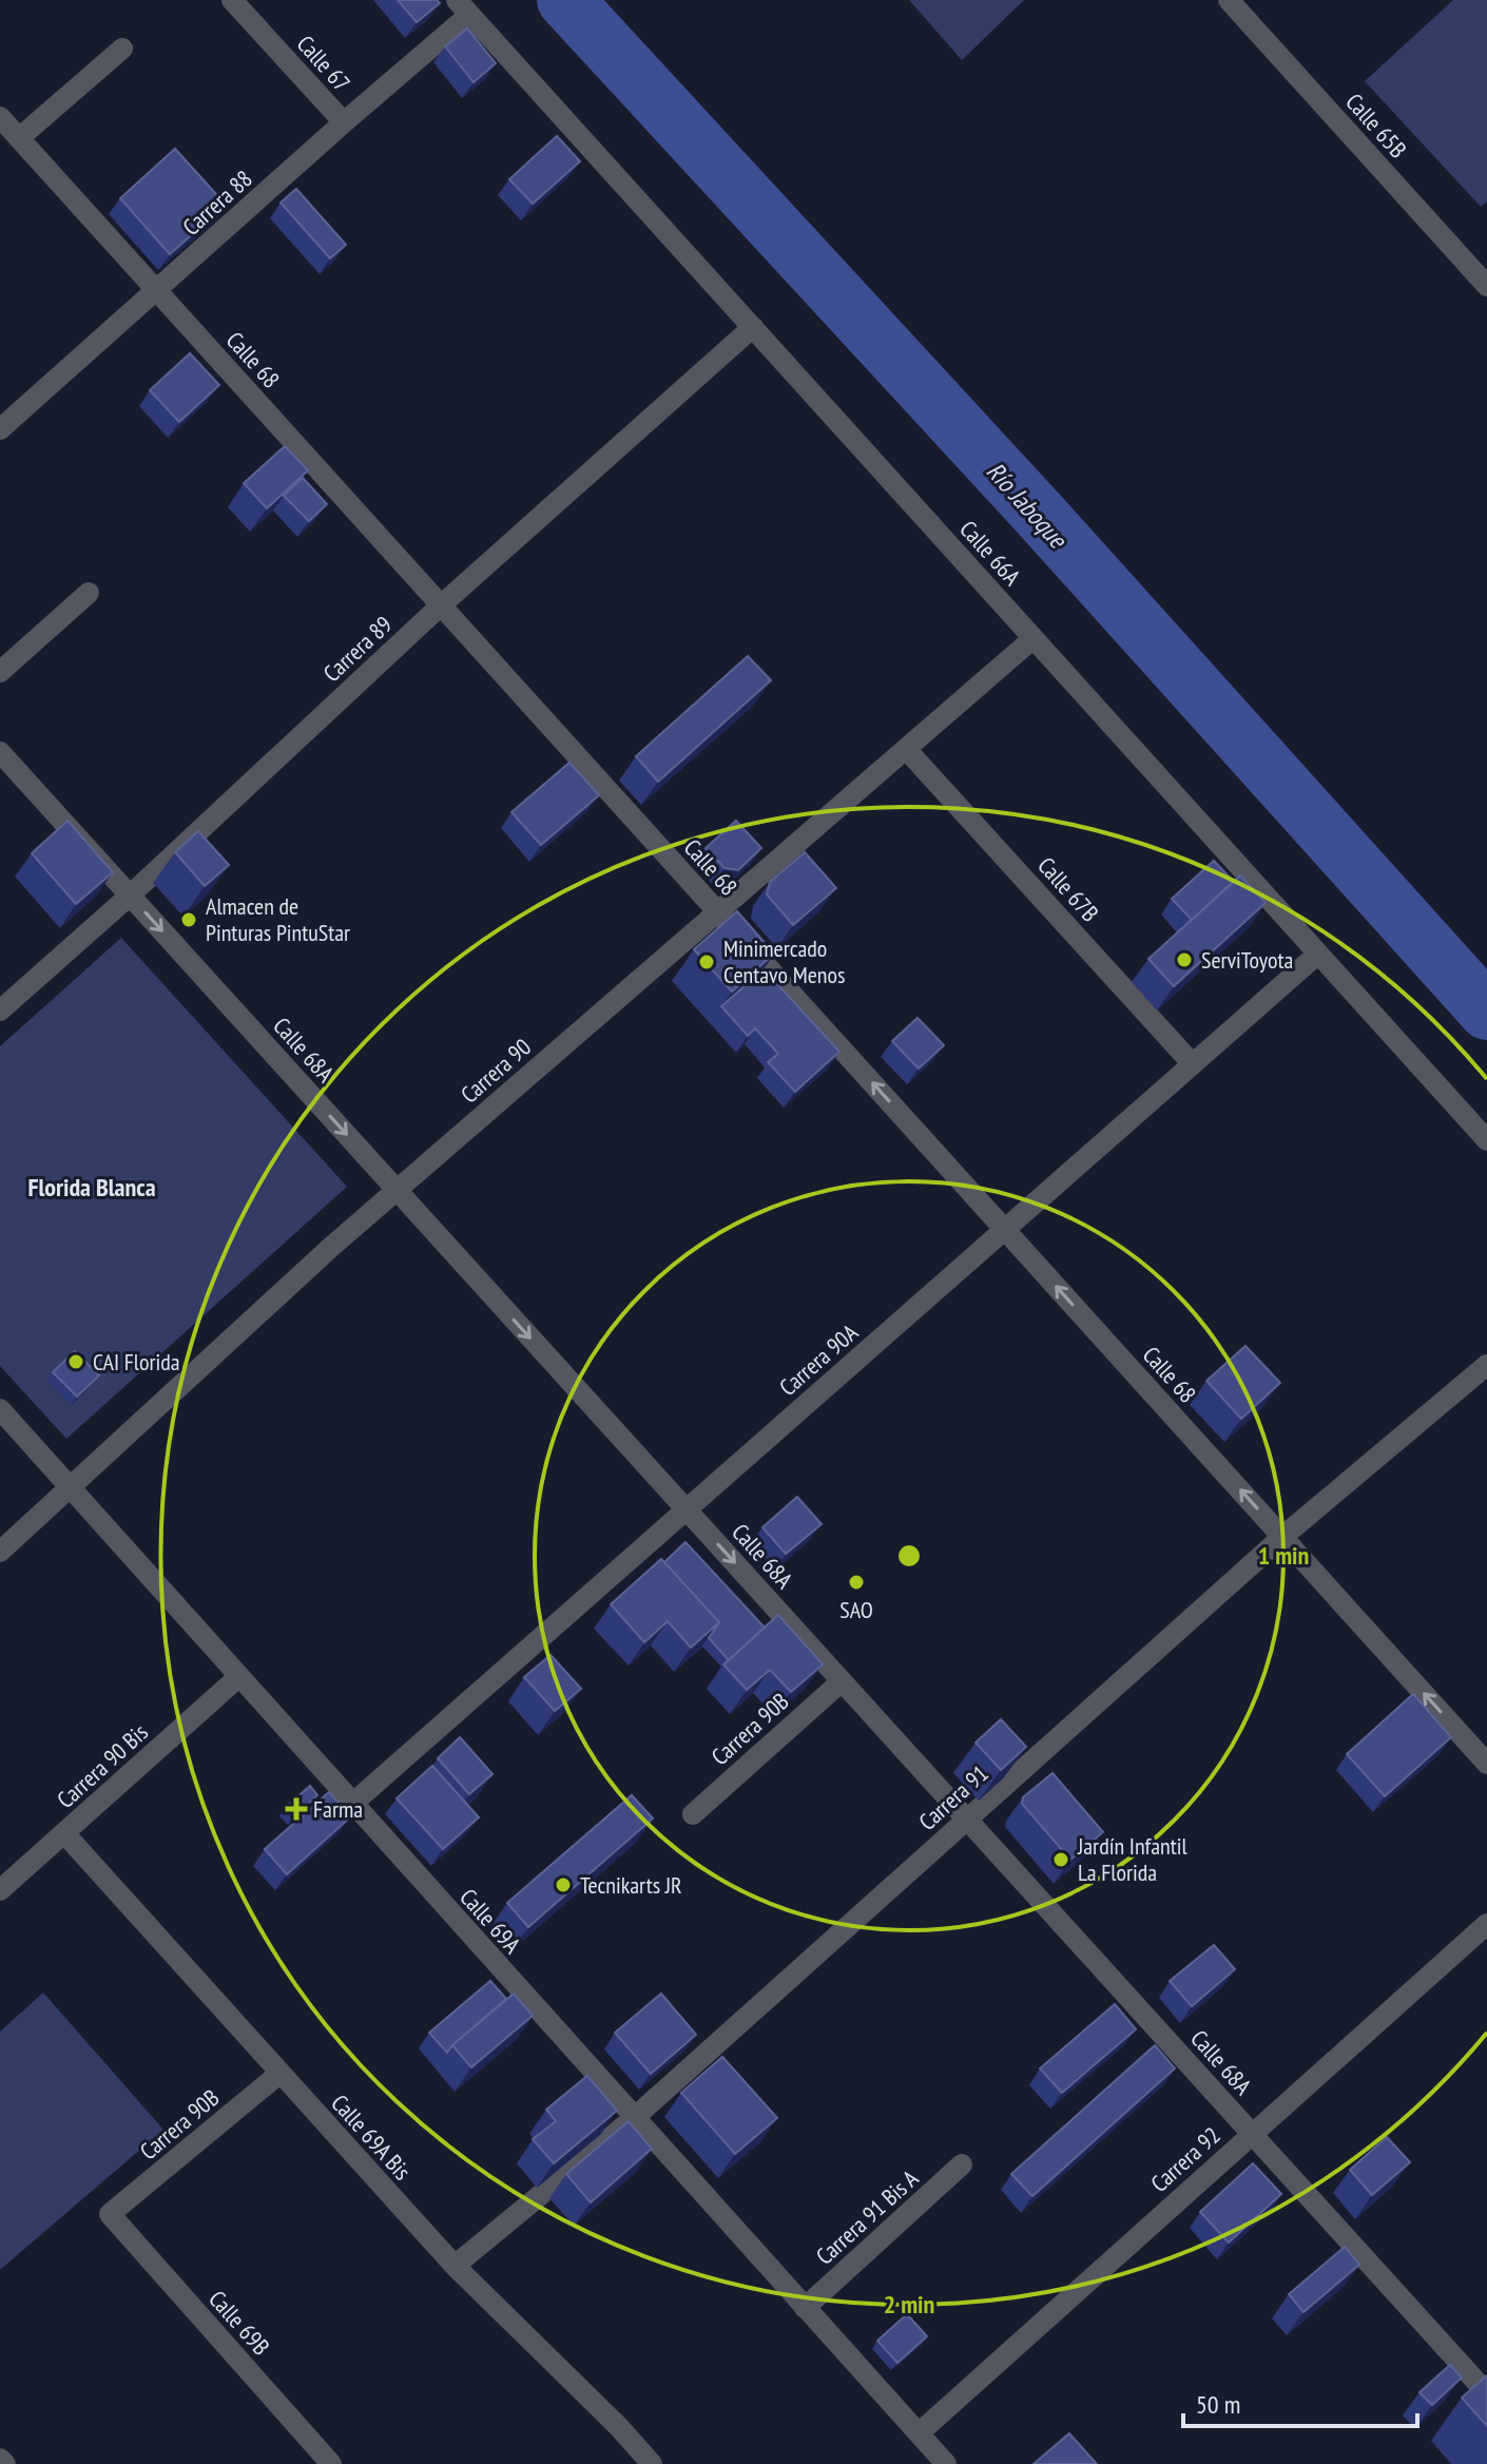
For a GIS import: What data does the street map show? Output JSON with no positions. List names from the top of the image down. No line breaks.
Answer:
{"streets":{"street":["Calle 67","Calle 65B","Carrera 88","Calle 68","Calle 66A","Carrera 89","Calle 67B","Calle 68A","Carrera 90","Carrera 90A","Carrera 90B","Carrera 90 Bis","Carrera 91","Calle 69A","Calle 69A Bis","Carrera 92","Carrera 91 Bis A","Calle 69B"]},"crossings":[["Calle 67","Carrera 88"],["Carrera 88","Calle 68"],["Carrera 88","Calle 66A"],["Calle 68","Carrera 89"],["Calle 68","Carrera 90"],["Calle 68","Carrera 90A"],["Calle 68","Carrera 91"],["Calle 66A","Carrera 89"],["Calle 66A","Carrera 90"],["Calle 66A","Carrera 90A"],["Carrera 89","Calle 68A"],["Calle 67B","Carrera 90"],["Calle 67B","Carrera 90A"],["Calle 68A","Carrera 90"],["Calle 68A","Carrera 90A"],["Calle 68A","Carrera 90B"],["Calle 68A","Carrera 91"],["Calle 68A","Carrera 92"],["Carrera 90","Calle 69A"],["Carrera 90A","Calle 69A"],["Carrera 90B","Calle 69A Bis"],["Carrera 90B","Calle 69B"],["Carrera 90 Bis","Calle 69A"],["Carrera 90 Bis","Calle 69A Bis"],["Carrera 91","Calle 69A"],["Carrera 91","Calle 69A Bis"],["Calle 69A","Carrera 92"],["Calle 69A","Carrera 91 Bis A"]],"one_way":["Calle 68","Calle 68A"],"districts":["Florida Blanca"],"water":["Río Jaboque"],"places":{"other":["Almacen de Pinturas PintuStar","ServiToyota","Minimercado Centavo Menos","CAI Florida","SAO","Jardín Infantil La Florida","Tecnikarts JR"],"health":["Farma"]},"scale_bar":"50 m","rings":["1 min","2 min"]}
